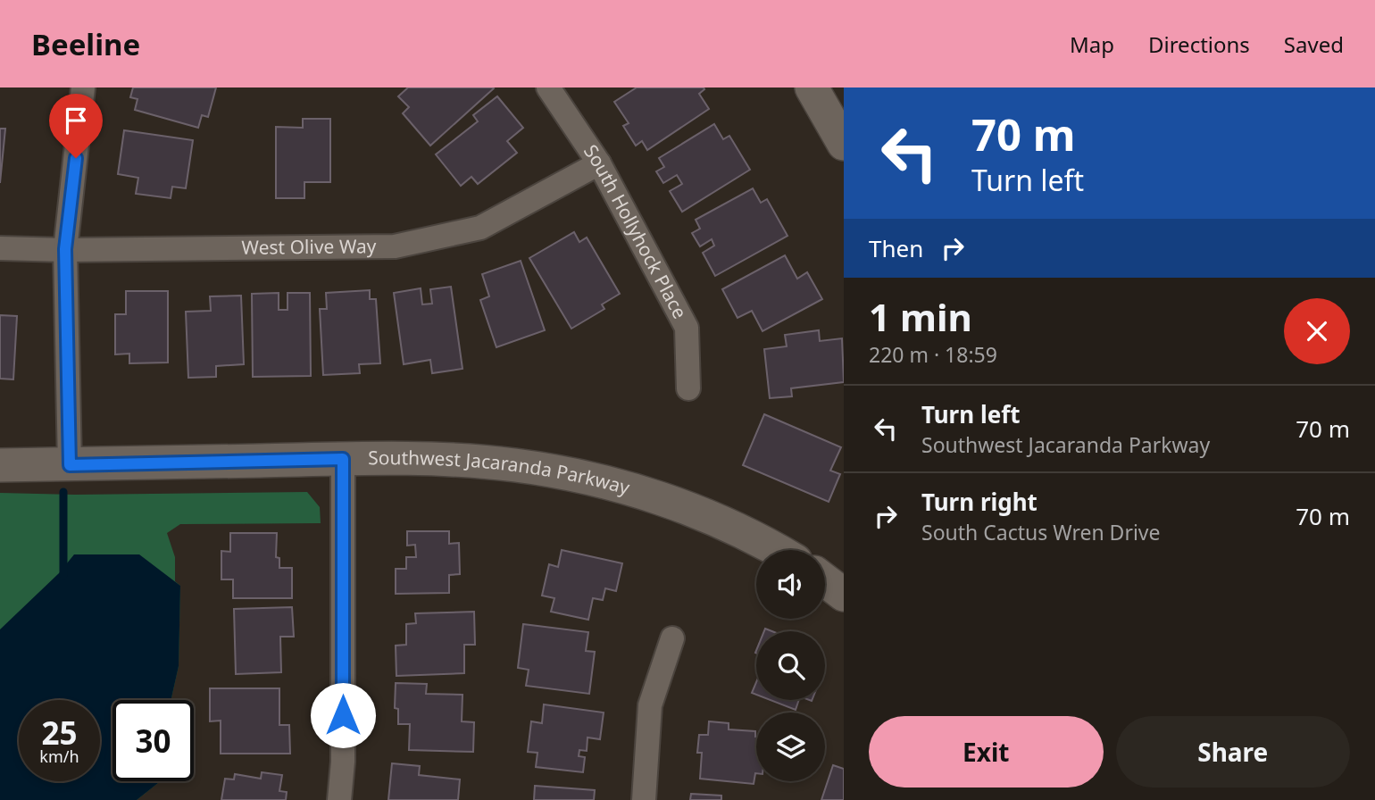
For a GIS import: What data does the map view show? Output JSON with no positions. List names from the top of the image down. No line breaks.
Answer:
{"streets":{"street":["South Hollyhock Place","West Olive Way","Southwest Jacaranda Parkway"]},"crossings":[["South Hollyhock Place","West Olive Way"]],"page":{"header":"Beeline","nav":["Map","Directions","Saved"],"turn":["70 m","Turn left"],"then":"Then","heading":["1 min","220 m · 18:59"],"list":[{"name":"Turn left","note":"Southwest Jacaranda Parkway","value":"70 m"},{"name":"Turn right","note":"South Cactus Wren Drive","value":"70 m"}],"speed":"25 km/h","limit":"30","buttons":["Exit","Share"]}}
